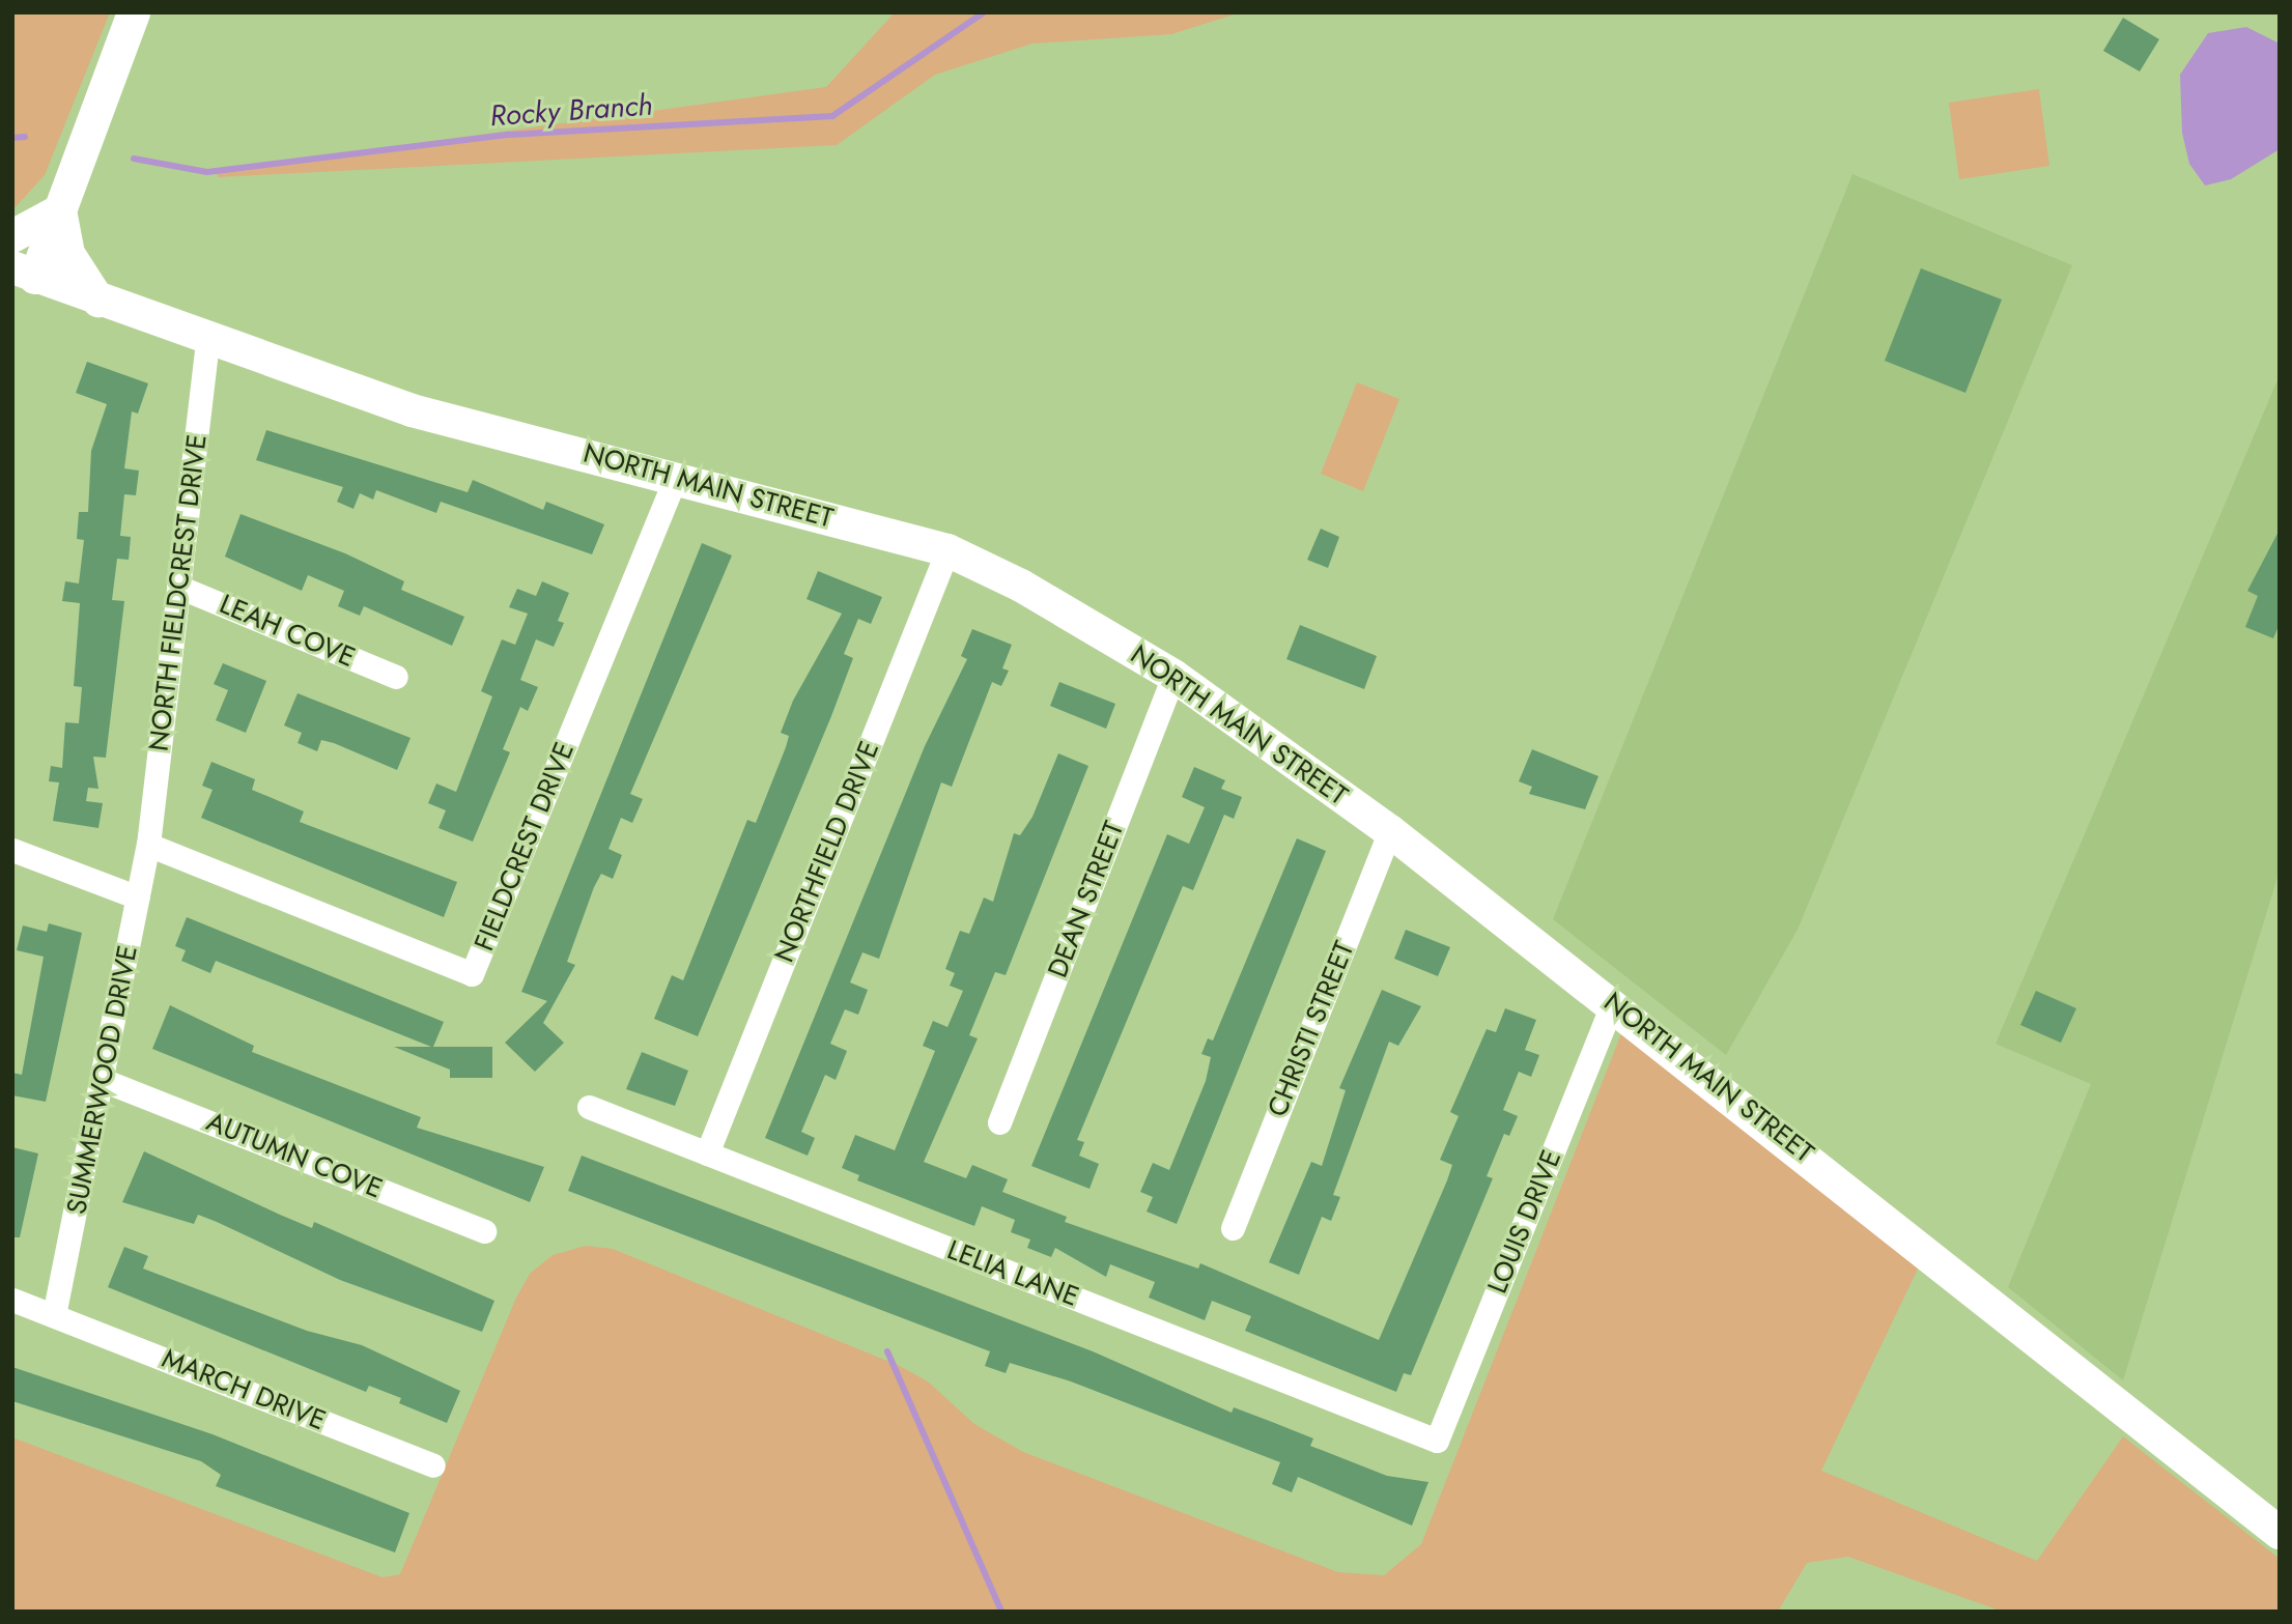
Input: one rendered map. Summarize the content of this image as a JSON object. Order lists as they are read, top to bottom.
{
  "streets": {
    "street": [
      "NORTH MAIN STREET",
      "NORTH FIELDCREST DRIVE",
      "LEAH COVE",
      "FIELDCREST DRIVE",
      "NORTHFIELD DRIVE",
      "DEAN STREET",
      "CHRISTI STREET",
      "SUMMERWOOD DRIVE",
      "AUTUMN COVE",
      "LOUIS DRIVE",
      "LELIA LANE",
      "MARCH DRIVE"
    ]
  },
  "crossings": [
    ["NORTH MAIN STREET", "NORTH FIELDCREST DRIVE"],
    ["NORTH MAIN STREET", "FIELDCREST DRIVE"],
    ["NORTH MAIN STREET", "NORTHFIELD DRIVE"],
    ["NORTH MAIN STREET", "DEAN STREET"],
    ["NORTH MAIN STREET", "CHRISTI STREET"],
    ["NORTH MAIN STREET", "LOUIS DRIVE"],
    ["NORTH FIELDCREST DRIVE", "LEAH COVE"],
    ["NORTH FIELDCREST DRIVE", "FIELDCREST DRIVE"],
    ["NORTH FIELDCREST DRIVE", "SUMMERWOOD DRIVE"],
    ["FIELDCREST DRIVE", "SUMMERWOOD DRIVE"],
    ["NORTHFIELD DRIVE", "LELIA LANE"],
    ["SUMMERWOOD DRIVE", "AUTUMN COVE"],
    ["SUMMERWOOD DRIVE", "MARCH DRIVE"],
    ["LOUIS DRIVE", "LELIA LANE"]
  ],
  "water": ["Rocky Branch"]
}
